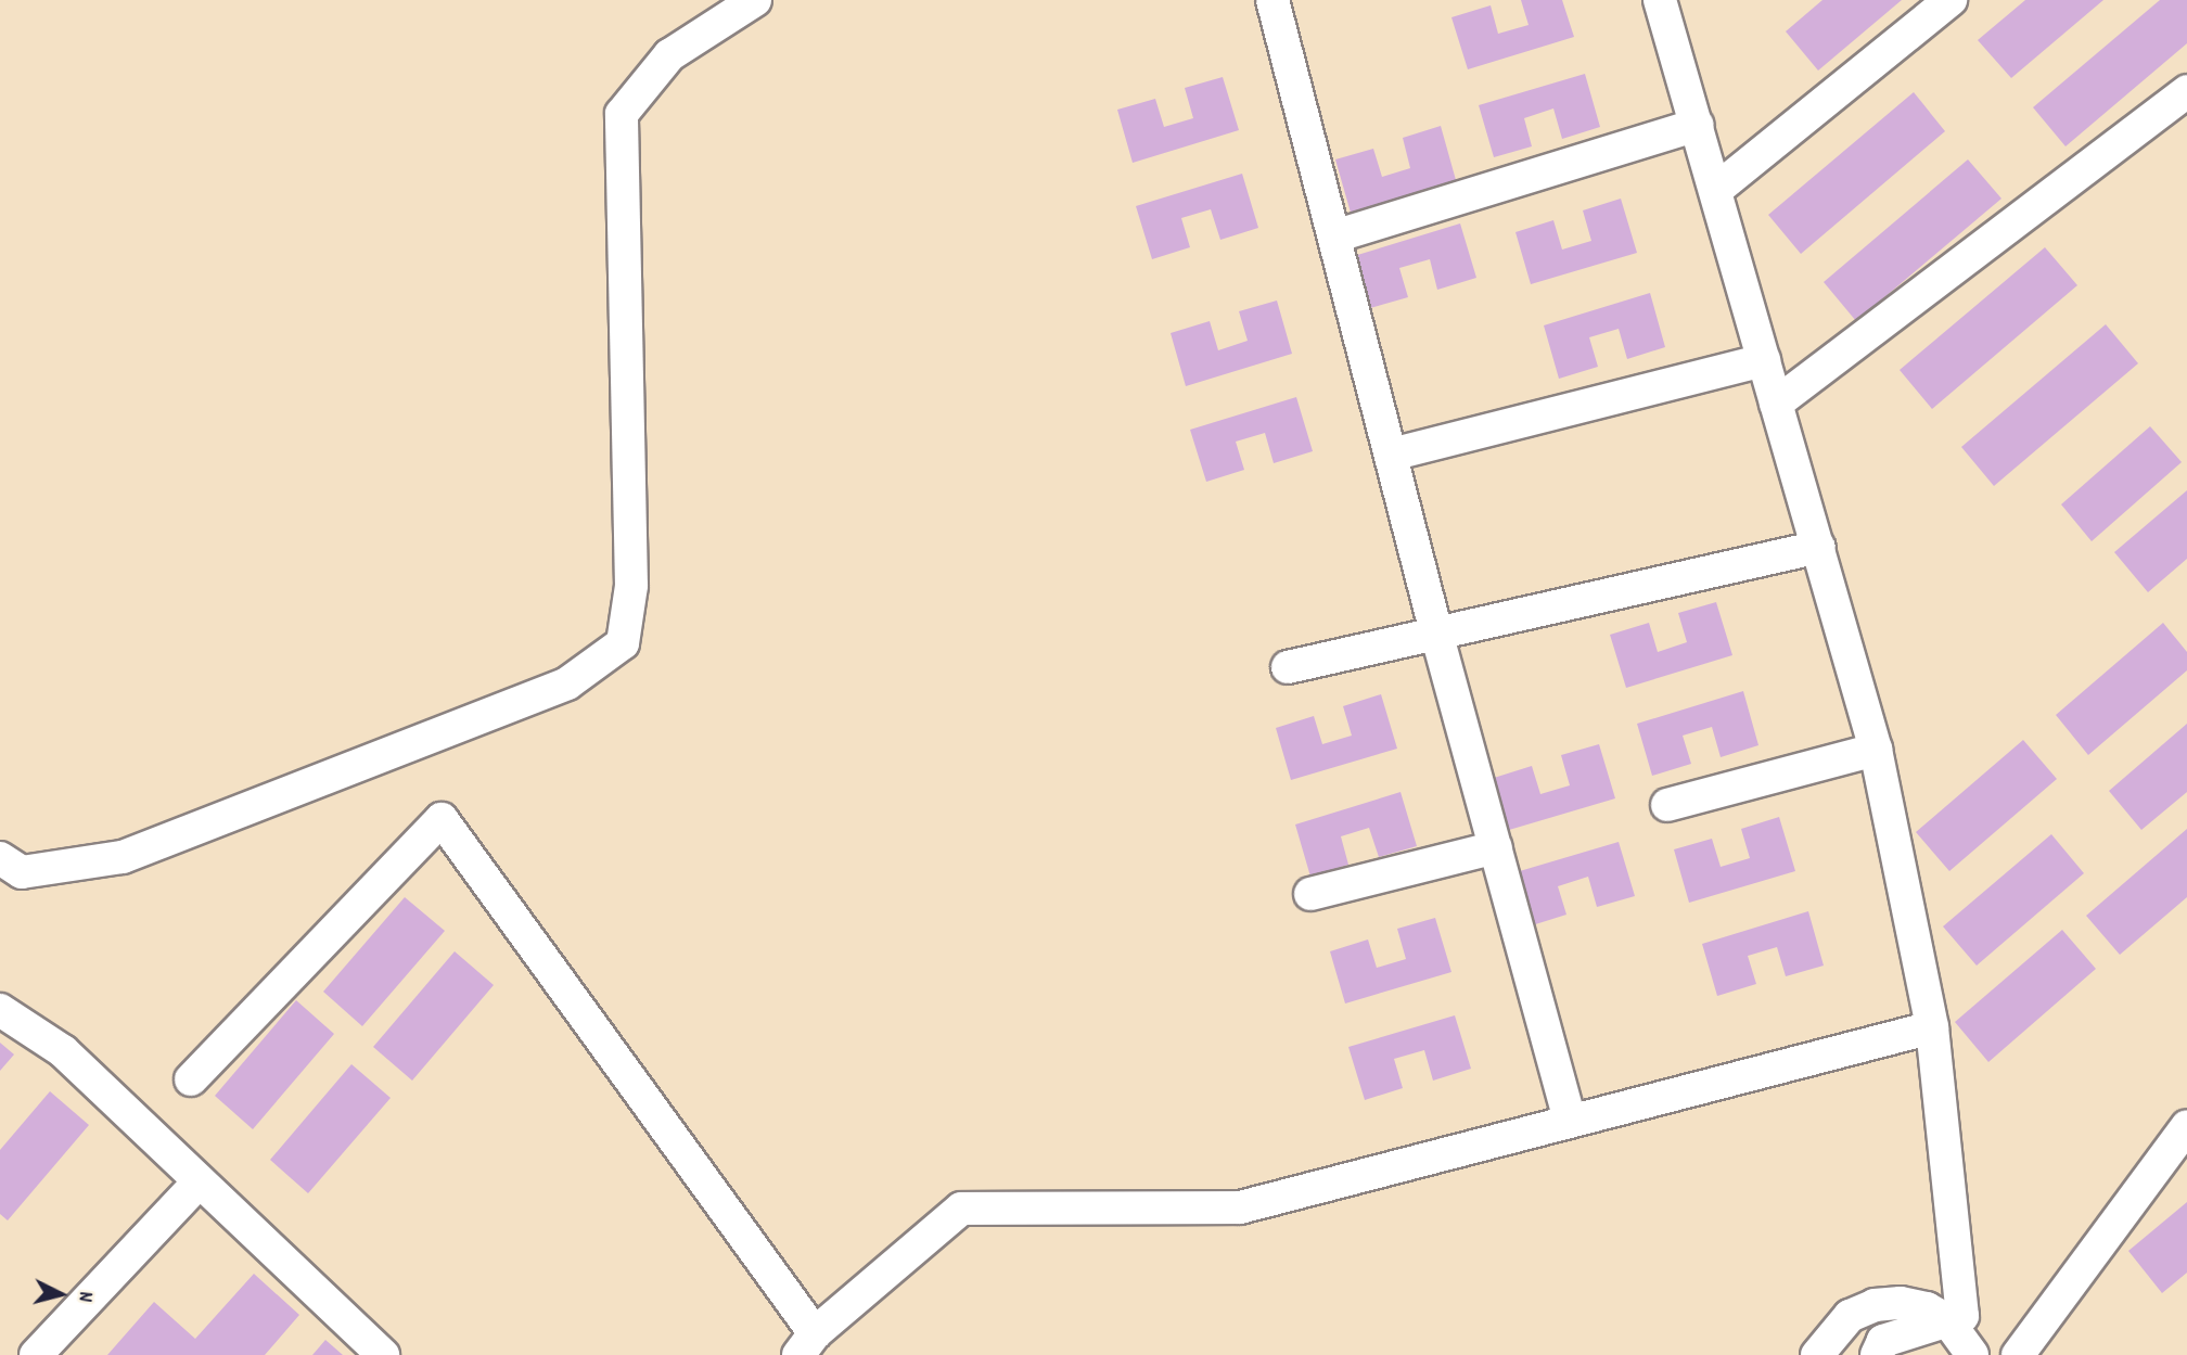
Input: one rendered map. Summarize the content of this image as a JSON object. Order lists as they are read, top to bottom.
{
  "north": "right"
}
